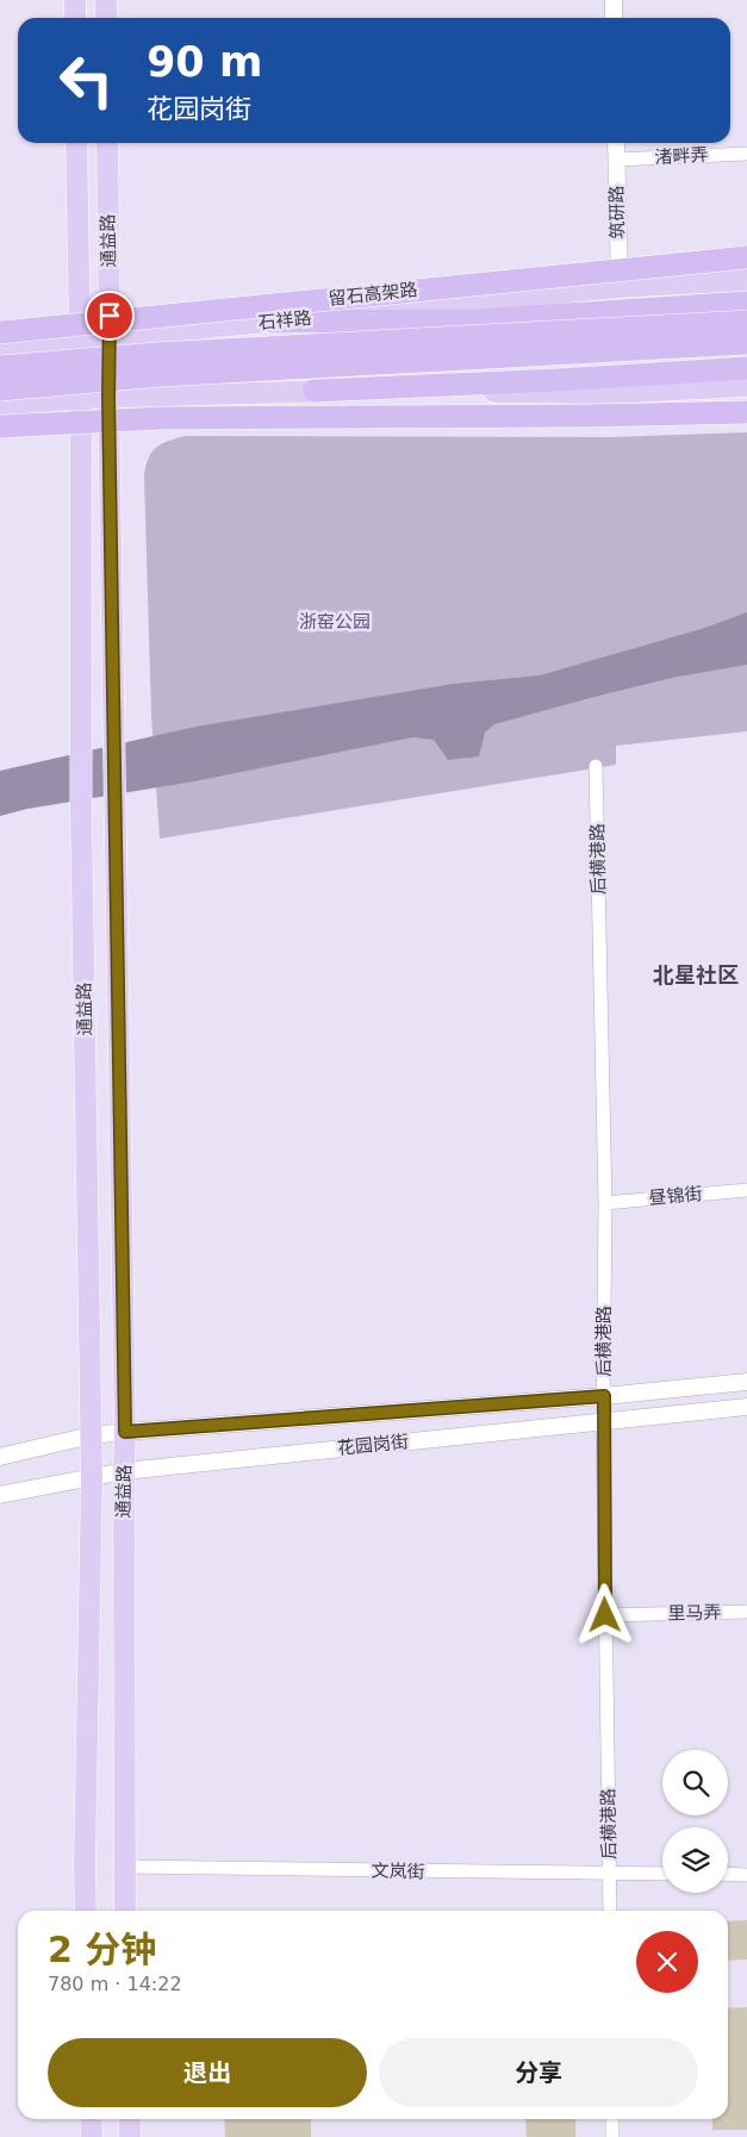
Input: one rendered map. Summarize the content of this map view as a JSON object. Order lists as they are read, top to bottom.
{
  "streets": {
    "highway": ["留石高架路"],
    "main road": ["通益路", "石祥路"],
    "street": [
      "渚畔弄",
      "筑研路",
      "后横港路",
      "昼锦街",
      "花园岗街",
      "里马弄",
      "文岚街"
    ]
  },
  "crossings": [
    ["渚畔弄", "筑研路"],
    ["筑研路", "石祥路"],
    ["通益路", "石祥路"],
    ["通益路", "花园岗街"],
    ["通益路", "文岚街"],
    ["后横港路", "昼锦街"],
    ["后横港路", "花园岗街"],
    ["后横港路", "里马弄"],
    ["后横港路", "文岚街"]
  ],
  "districts": ["北星社区"],
  "parks": ["浙窑公园"],
  "page": {
    "turn": ["90 m", "花园岗街"],
    "heading": ["2 分钟", "780 m · 14:22"],
    "buttons": ["退出", "分享"]
  }
}
